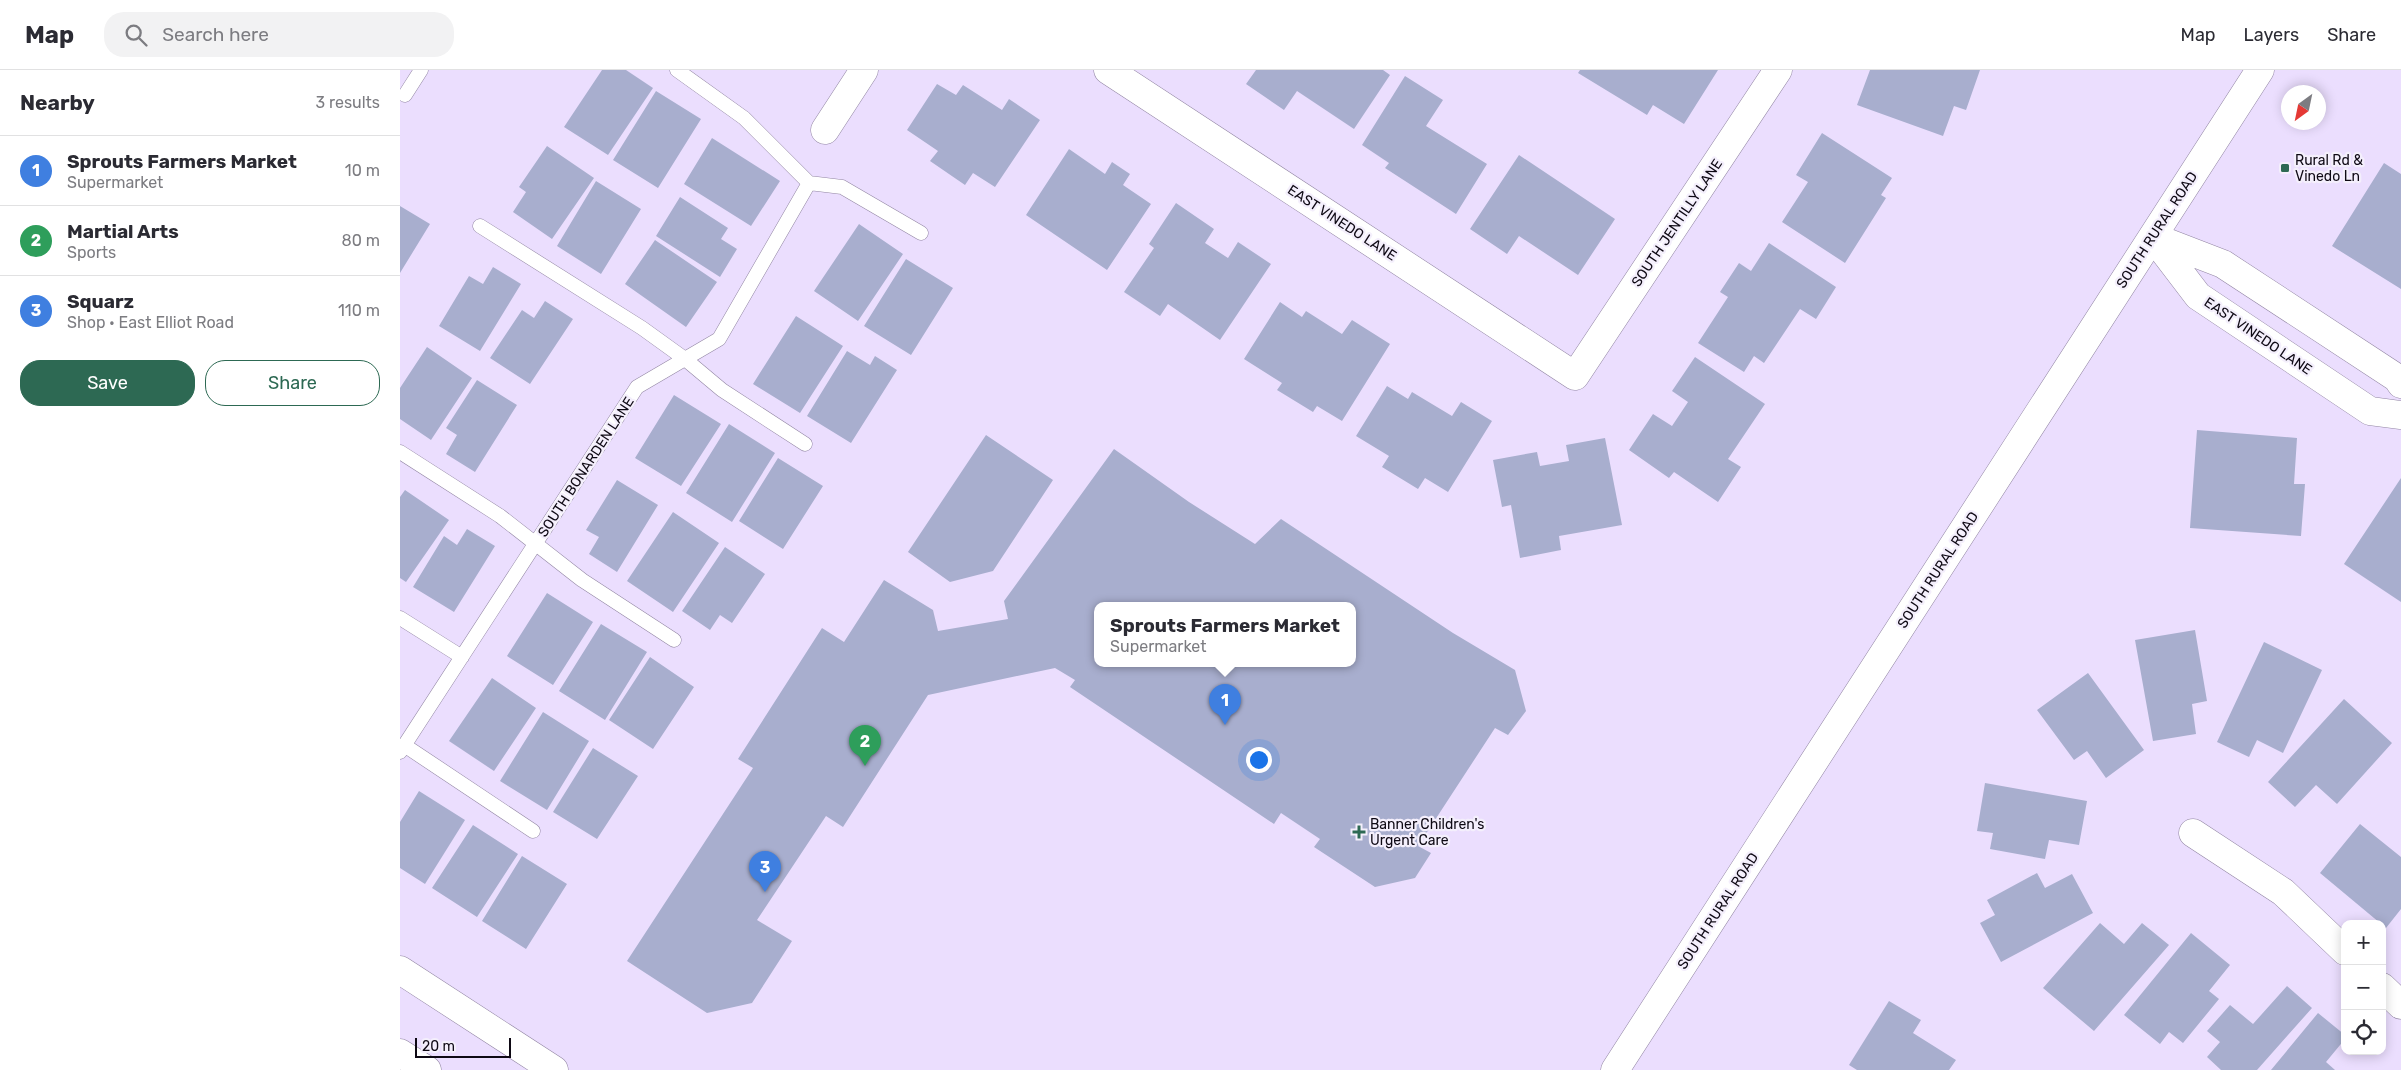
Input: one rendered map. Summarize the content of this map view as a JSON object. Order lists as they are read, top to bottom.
{
  "streets": {
    "street": ["EAST VINEDO LANE", "SOUTH JENTILLY LANE", "SOUTH RURAL ROAD"],
    "lane": ["SOUTH BONARDEN LANE"]
  },
  "crossings": [
    ["EAST VINEDO LANE", "SOUTH JENTILLY LANE"],
    ["EAST VINEDO LANE", "SOUTH RURAL ROAD"]
  ],
  "places": {
    "transit": ["Rural Rd & Vinedo Ln"],
    "health": ["Banner Children's Urgent Care"]
  },
  "scale_bar": "20 m",
  "north": "bottom left",
  "page": {
    "header": "Map",
    "search": "Search here",
    "nav": ["Map", "Layers", "Share"],
    "heading": ["Nearby", "3 results"],
    "list": [
      {
        "mark": "1",
        "name": "Sprouts Farmers Market",
        "note": "Supermarket",
        "value": "10 m"
      },
      {
        "mark": "2",
        "name": "Martial Arts",
        "note": "Sports",
        "value": "80 m"
      },
      {
        "mark": "3",
        "name": "Squarz",
        "note": "Shop · East Elliot Road",
        "value": "110 m"
      }
    ],
    "buttons": ["Save", "Share"],
    "popup": ["Sprouts Farmers Market", "Supermarket"],
    "pins": ["1", "2", "3"],
    "map_buttons": ["+", "−"],
    "scale": "20 m"
  }
}
